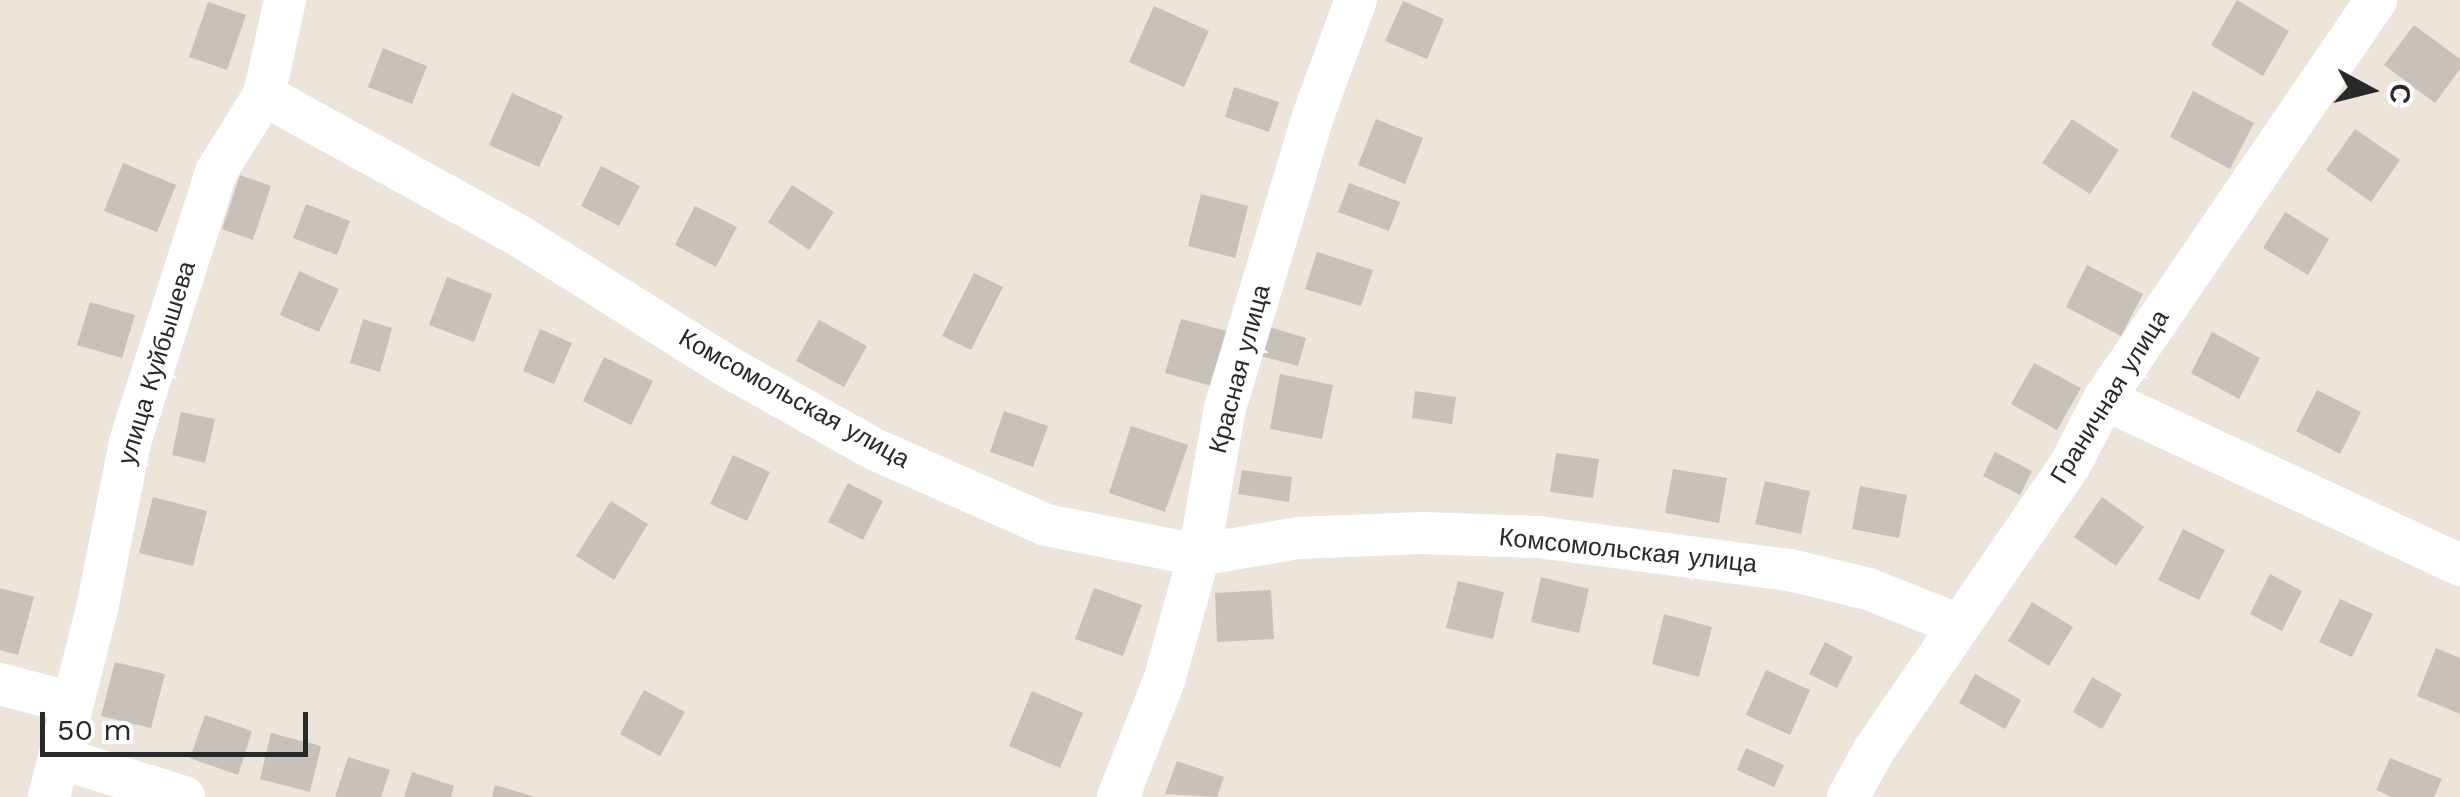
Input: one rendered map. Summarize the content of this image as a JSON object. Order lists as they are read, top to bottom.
{
  "streets": {
    "street": [
      "улица Куйбышева",
      "Красная улица",
      "Граничная улица",
      "Комсомольская улица"
    ]
  },
  "crossings": [
    ["улица Куйбышева", "Комсомольская улица"],
    ["Красная улица", "Комсомольская улица"],
    ["Граничная улица", "Комсомольская улица"]
  ],
  "scale_bar": "50 m",
  "north": "right"
}
